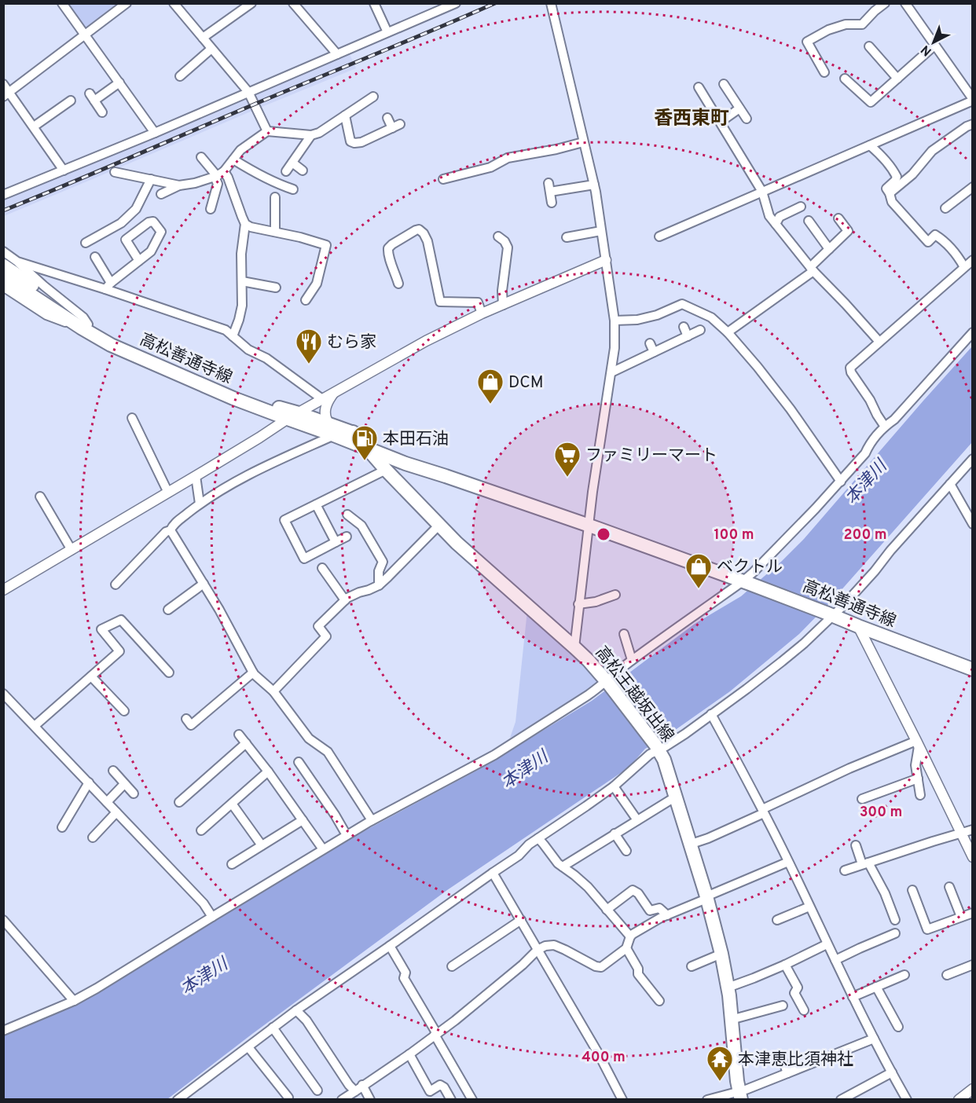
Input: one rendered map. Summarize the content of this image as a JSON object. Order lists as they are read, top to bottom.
{
  "streets": {
    "main road": ["高松善通寺線", "高松王越坂出線"]
  },
  "crossings": [
    ["高松善通寺線", "高松王越坂出線"]
  ],
  "districts": ["香西東町"],
  "water": ["本津川"],
  "places": {
    "restaurant": ["むら家"],
    "shop": ["DCM", "ベクトル"],
    "fuel station": ["本田石油"],
    "supermarket": ["ファミリーマート"],
    "temple": ["本津恵比須神社"]
  },
  "north": "bottom left",
  "rings": [
    "100 m",
    "200 m",
    "300 m",
    "400 m"
  ]
}
